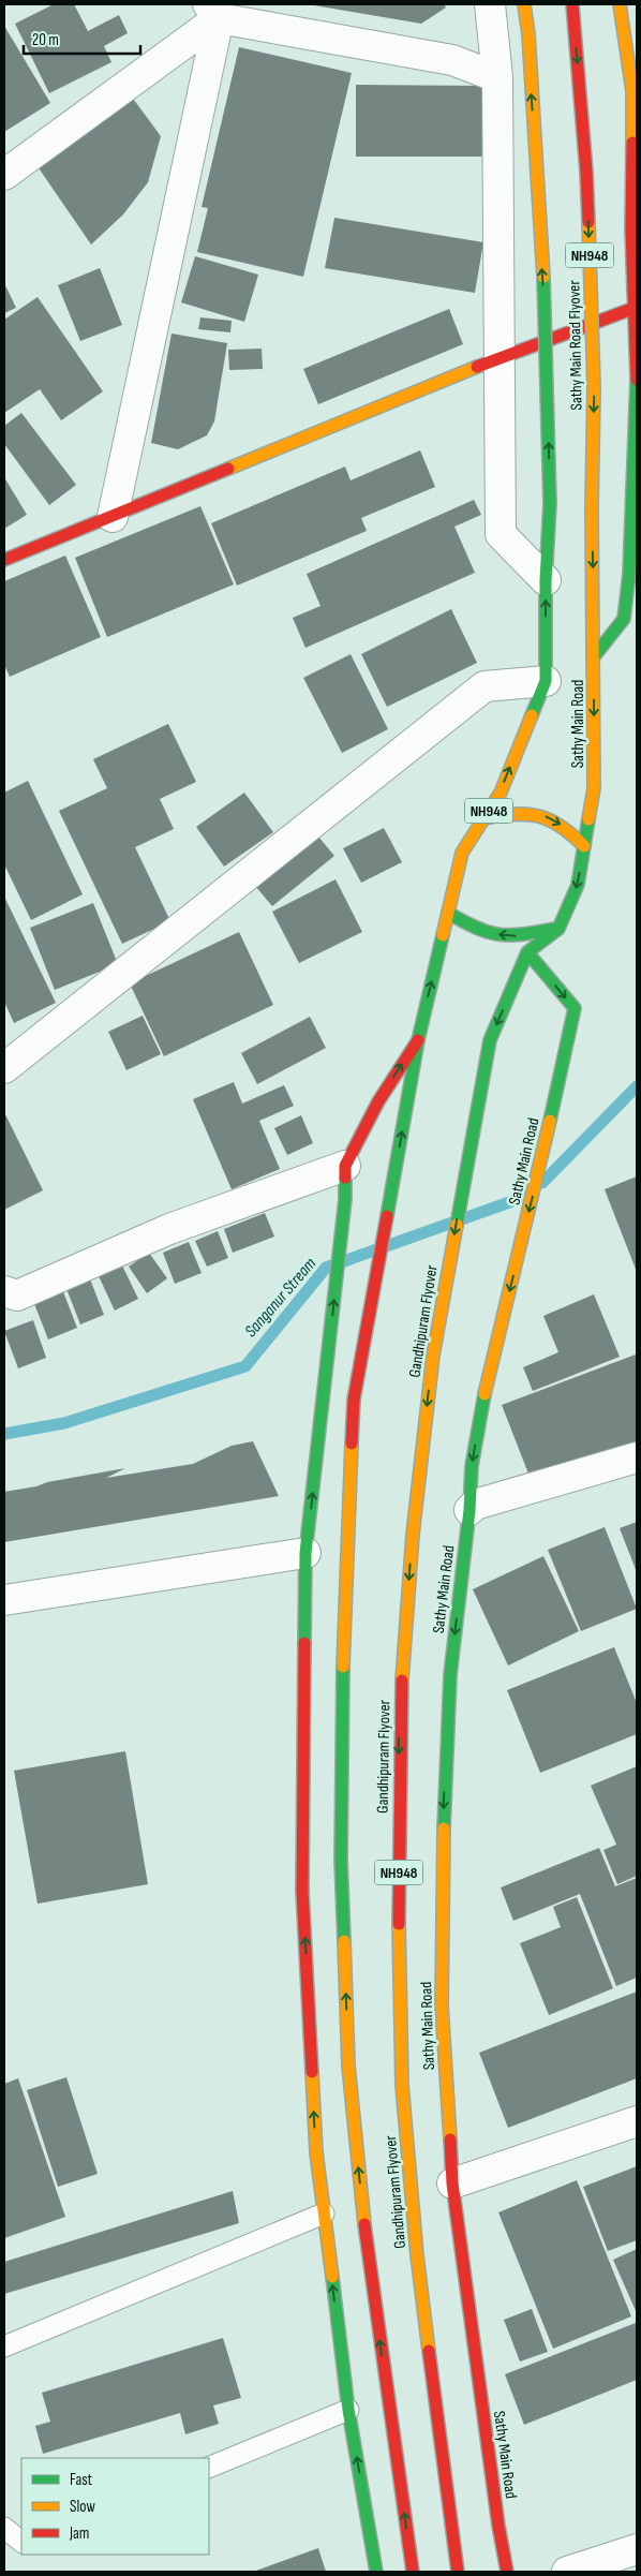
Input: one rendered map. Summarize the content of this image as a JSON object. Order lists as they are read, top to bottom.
{
  "streets": {
    "main road": [
      "NH948",
      "Sathy Main Road Flyover",
      "Sathy Main Road",
      "Gandhipuram Flyover"
    ]
  },
  "crossings": [
    ["Sathy Main Road Flyover", "Sathy Main Road"],
    ["Sathy Main Road", "Gandhipuram Flyover"]
  ],
  "water": ["Sanganur Stream"],
  "legend": ["Fast", "Slow", "Jam"],
  "scale_bar": "20 m"
}
